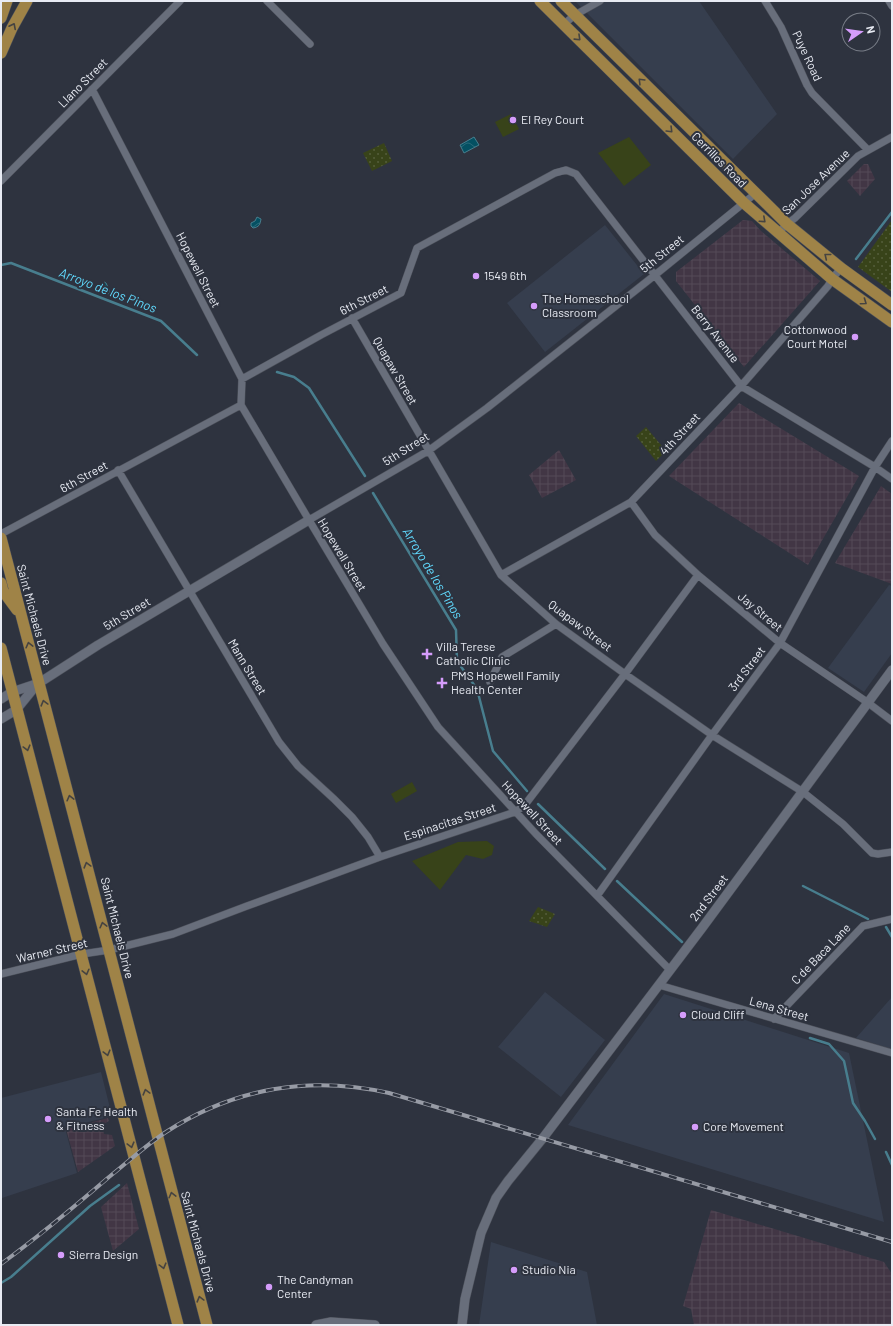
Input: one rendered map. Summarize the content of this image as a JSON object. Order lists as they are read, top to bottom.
{
  "streets": {
    "main road": ["Cerrillos Road", "Saint Michaels Drive"],
    "street": [
      "Puye Road",
      "Llano Street",
      "San Jose Avenue",
      "5th Street",
      "Hopewell Street",
      "6th Street",
      "Berry Avenue",
      "Quapaw Street",
      "4th Street",
      "Jay Street",
      "Mann Street",
      "3rd Street",
      "Espinacitas Street",
      "2nd Street",
      "Warner Street",
      "C de Baca Lane",
      "Lena Street"
    ]
  },
  "crossings": [
    ["Puye Road", "San Jose Avenue"],
    ["Llano Street", "Hopewell Street"],
    ["Cerrillos Road", "San Jose Avenue"],
    ["Cerrillos Road", "5th Street"],
    ["Cerrillos Road", "4th Street"],
    ["5th Street", "Hopewell Street"],
    ["5th Street", "Berry Avenue"],
    ["5th Street", "Quapaw Street"],
    ["5th Street", "Saint Michaels Drive"],
    ["5th Street", "Mann Street"],
    ["Hopewell Street", "6th Street"],
    ["Hopewell Street", "3rd Street"],
    ["Hopewell Street", "Espinacitas Street"],
    ["Hopewell Street", "2nd Street"],
    ["6th Street", "Berry Avenue"],
    ["6th Street", "Quapaw Street"],
    ["6th Street", "Mann Street"],
    ["Berry Avenue", "4th Street"],
    ["Berry Avenue", "3rd Street"],
    ["Quapaw Street", "4th Street"],
    ["Quapaw Street", "3rd Street"],
    ["Quapaw Street", "Espinacitas Street"],
    ["Quapaw Street", "2nd Street"],
    ["4th Street", "Jay Street"],
    ["Jay Street", "3rd Street"],
    ["Jay Street", "Espinacitas Street"],
    ["Jay Street", "2nd Street"],
    ["Saint Michaels Drive", "Espinacitas Street"],
    ["Saint Michaels Drive", "Warner Street"],
    ["Mann Street", "Espinacitas Street"],
    ["Espinacitas Street", "Warner Street"],
    ["2nd Street", "Lena Street"],
    ["C de Baca Lane", "Lena Street"]
  ],
  "water": ["Arroyo de los Pinos"],
  "places": {
    "other": [
      "El Rey Court",
      "1549 6th",
      "The Homeschool Classroom",
      "Cottonwood Court Motel",
      "Cloud Cliff",
      "Santa Fe Health & Fitness",
      "Core Movement",
      "Sierra Design",
      "Studio Nia",
      "The Candyman Center"
    ],
    "health": ["Villa Terese Catholic Clinic", "PMS Hopewell Family Health Center"]
  },
  "north": "right"
}
